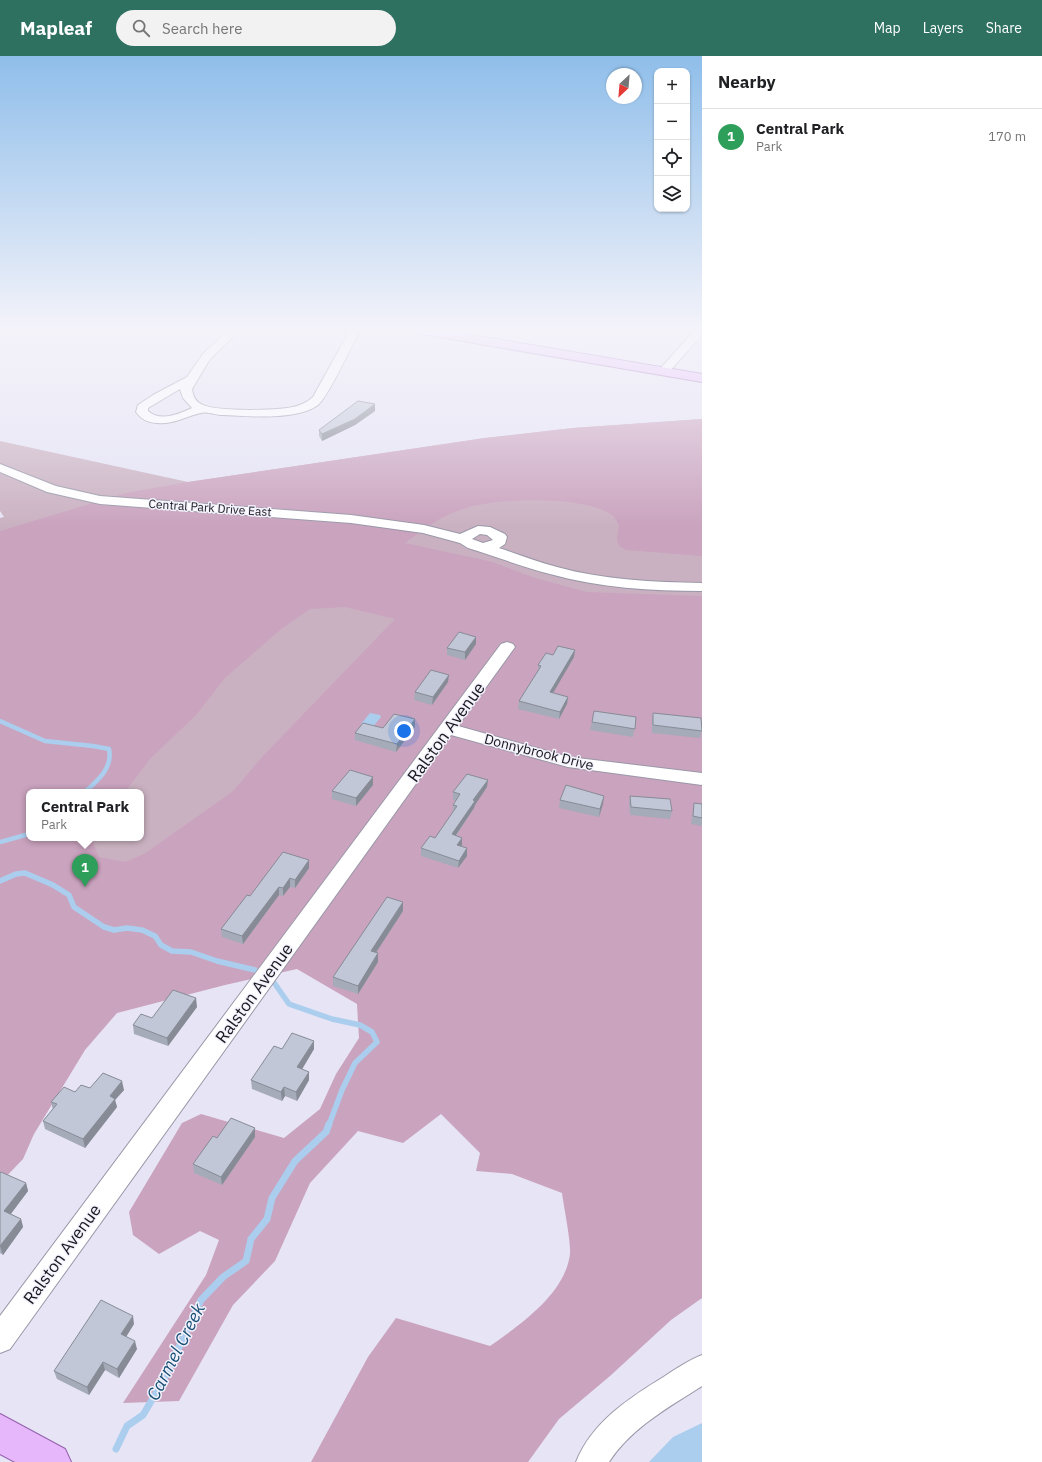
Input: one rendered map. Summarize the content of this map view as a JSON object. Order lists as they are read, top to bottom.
{
  "streets": {
    "street": ["Central Park Drive East", "Ralston Avenue", "Donnybrook Drive"]
  },
  "crossings": [
    ["Ralston Avenue", "Donnybrook Drive"]
  ],
  "water": ["Carmel Creek"],
  "north": "bottom left",
  "page": {
    "header": "Mapleaf",
    "search": "Search here",
    "nav": ["Map", "Layers", "Share"],
    "heading": "Nearby",
    "map_buttons": ["+", "−"],
    "list": [
      {
        "mark": "1",
        "name": "Central Park",
        "note": "Park",
        "value": "170 m"
      }
    ],
    "popup": ["Central Park", "Park"],
    "pins": "1"
  }
}
